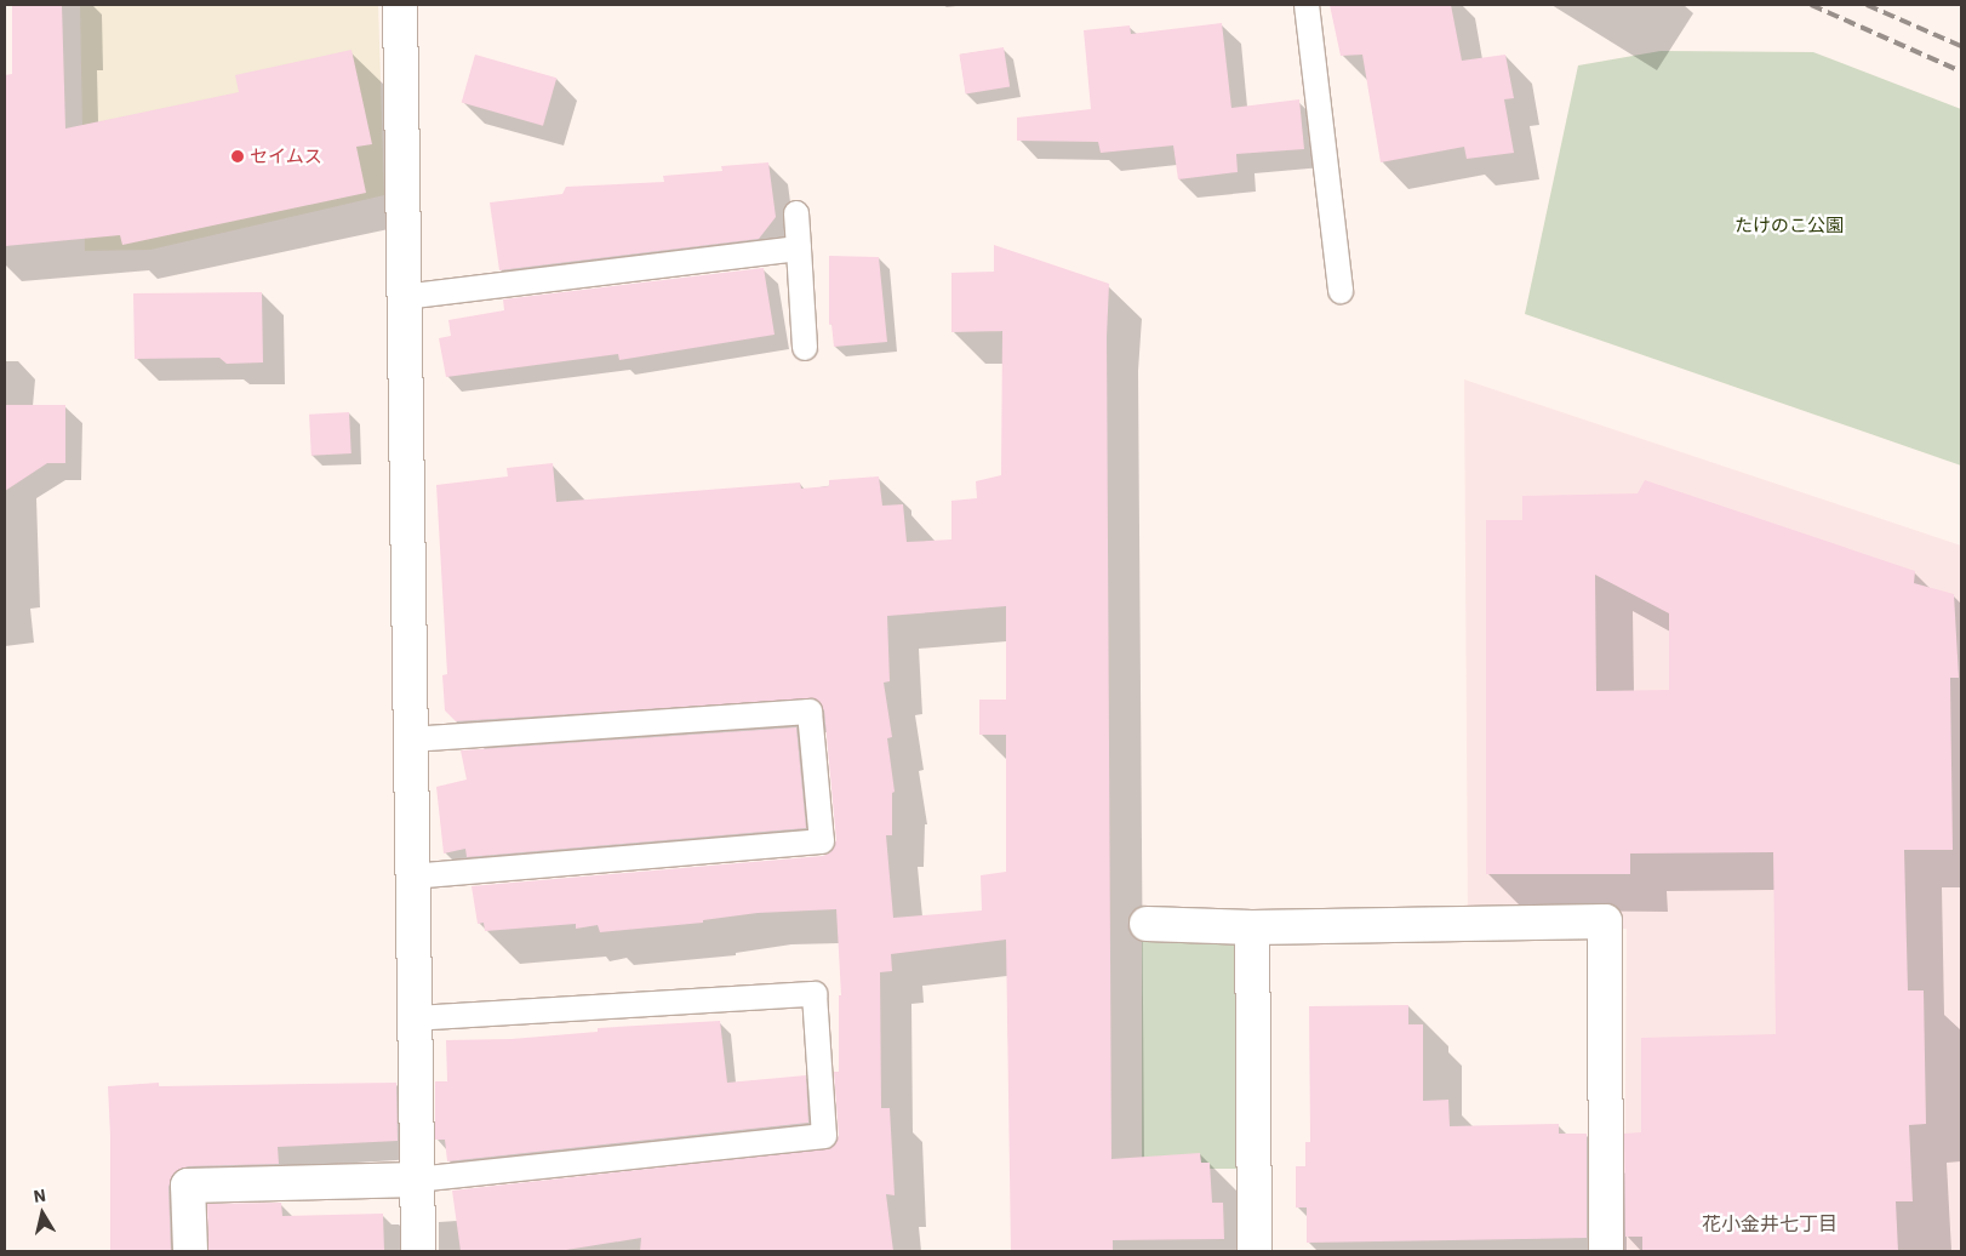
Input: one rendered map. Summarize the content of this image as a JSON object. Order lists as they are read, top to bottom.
{
  "districts": ["花小金井七丁目"],
  "parks": ["たけのこ公園"],
  "places": ["セイムス"],
  "north": "top"
}
